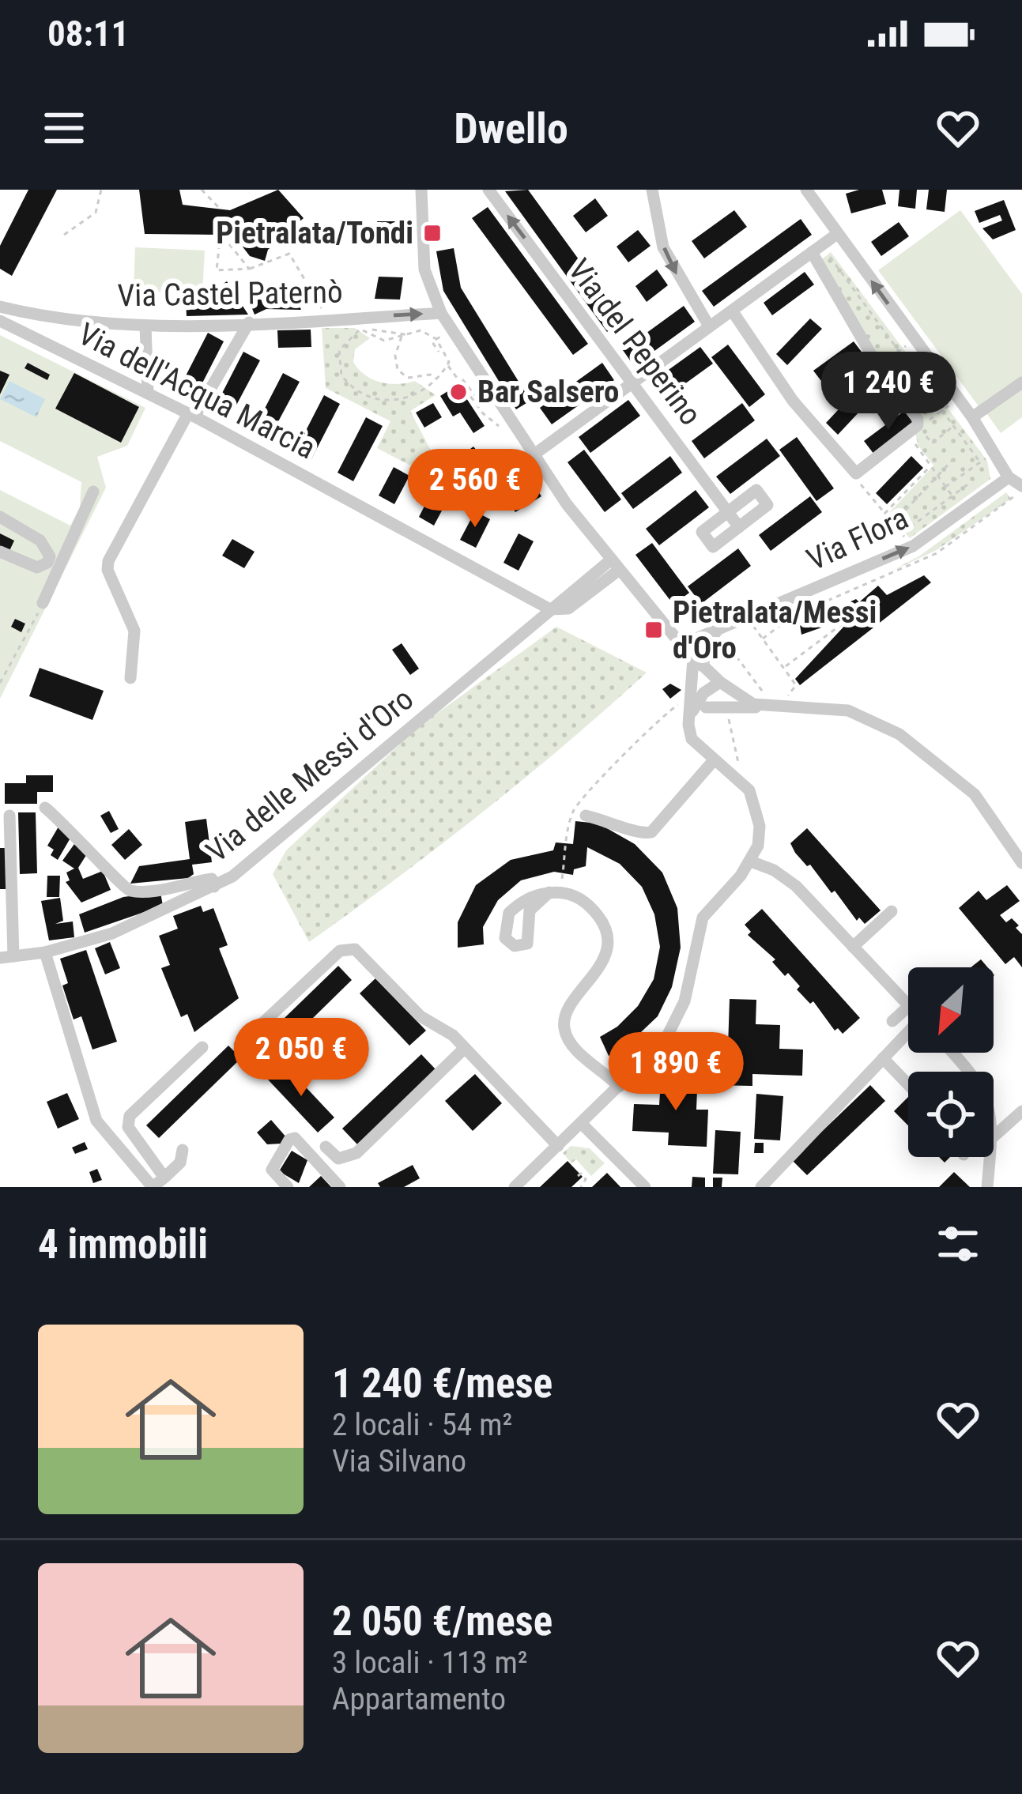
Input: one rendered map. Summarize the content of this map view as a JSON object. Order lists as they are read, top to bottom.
{
  "streets": {
    "street": [
      "Via Castel Paternò",
      "Via del Peperino",
      "Via dell'Acqua Marcia",
      "Via Flora",
      "Via delle Messi d'Oro"
    ]
  },
  "crossings": [
    ["Via dell'Acqua Marcia", "Via delle Messi d'Oro"]
  ],
  "one_way": ["Via Flora"],
  "places": {
    "transit": ["Pietralata/Tondi", "Pietralata/Messi d'Oro"],
    "other": ["Bar Salsero"]
  },
  "north": "bottom left",
  "page": {
    "status": "08:11",
    "header": "Dwello",
    "price": [
      "1 240 €",
      "2 560 €",
      "2 050 €",
      "1 890 €"
    ],
    "heading": "4 immobili",
    "list": [
      {
        "name": "1 240 €/mese",
        "note": "2 locali · 54 m² · Via Silvano"
      },
      {
        "name": "2 050 €/mese",
        "note": "3 locali · 113 m² · Appartamento"
      }
    ]
  }
}
